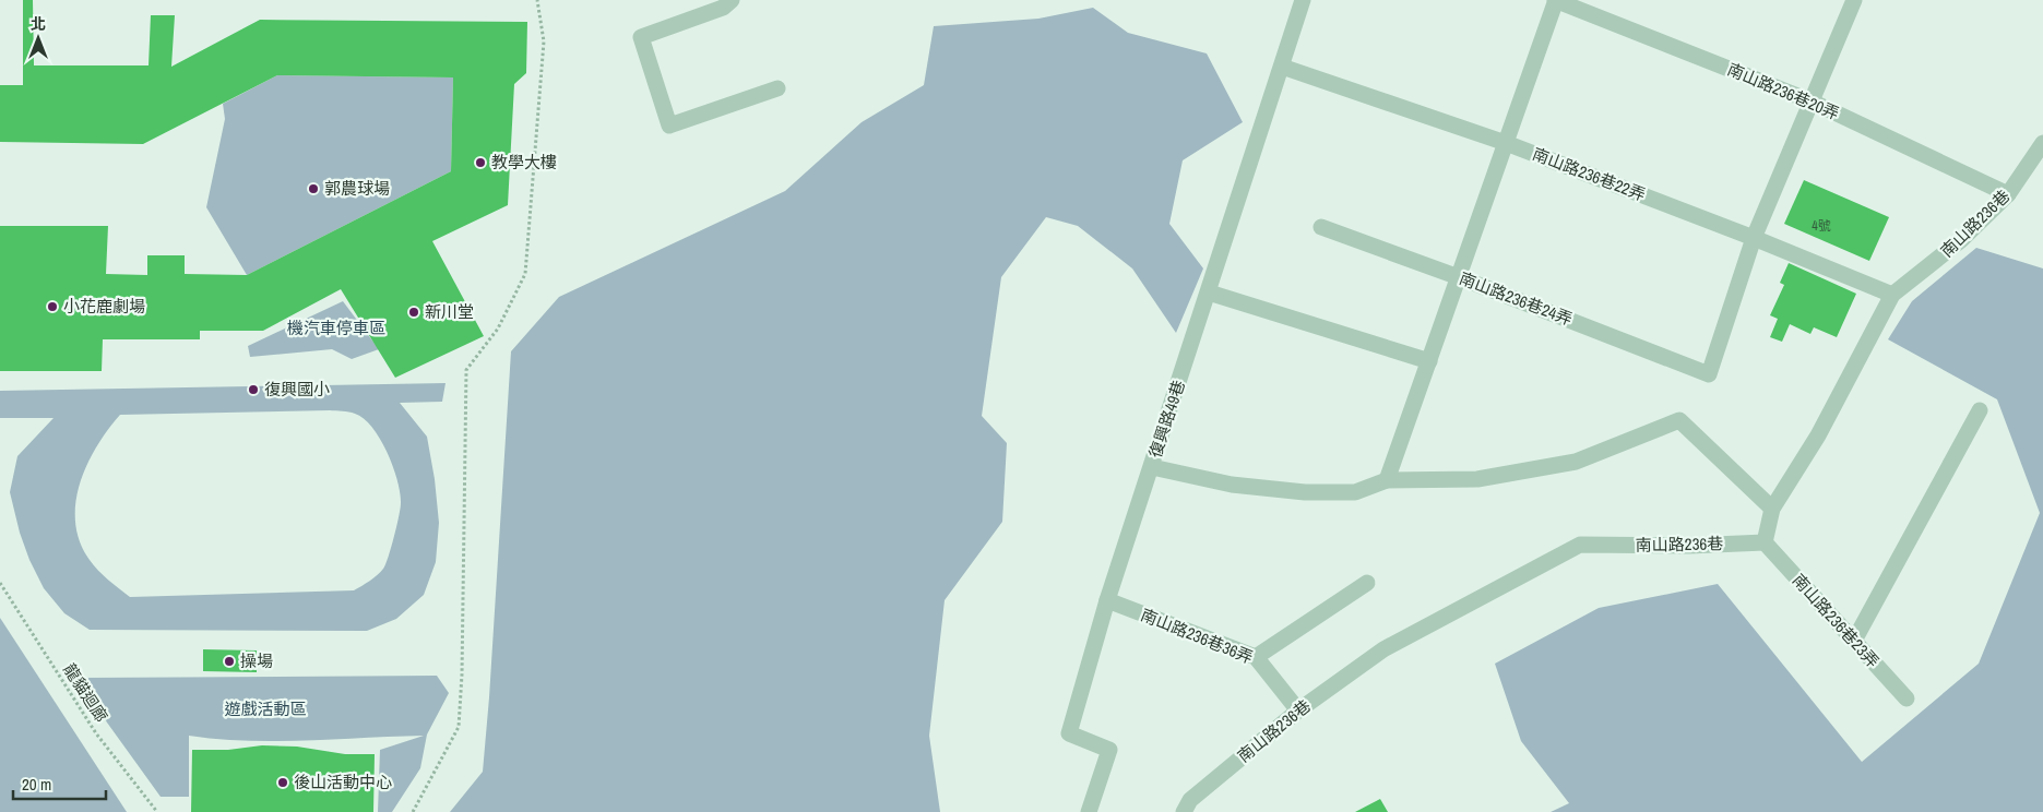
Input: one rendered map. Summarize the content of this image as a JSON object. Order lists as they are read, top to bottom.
{
  "streets": {
    "lane": [
      "南山路236巷20弄",
      "南山路236巷22弄",
      "南山路236巷",
      "南山路236巷24弄",
      "復興路49巷",
      "南山路236巷23弄",
      "南山路236巷36弄"
    ],
    "path": ["龍貓迴廊"]
  },
  "crossings": [
    ["南山路236巷20弄", "南山路236巷"],
    ["南山路236巷22弄", "南山路236巷"],
    ["南山路236巷22弄", "南山路236巷24弄"],
    ["南山路236巷22弄", "復興路49巷"],
    ["南山路236巷", "南山路236巷23弄"],
    ["南山路236巷", "南山路236巷36弄"],
    ["復興路49巷", "南山路236巷36弄"]
  ],
  "parks": ["機汽車停車區", "遊戲活動區"],
  "places": [
    "教學大樓",
    "郭農球場",
    "小花鹿劇場",
    "新川堂",
    "復興國小",
    "操場",
    "後山活動中心"
  ],
  "house_numbers": ["4號"],
  "scale_bar": "20 m",
  "north": "top"
}
